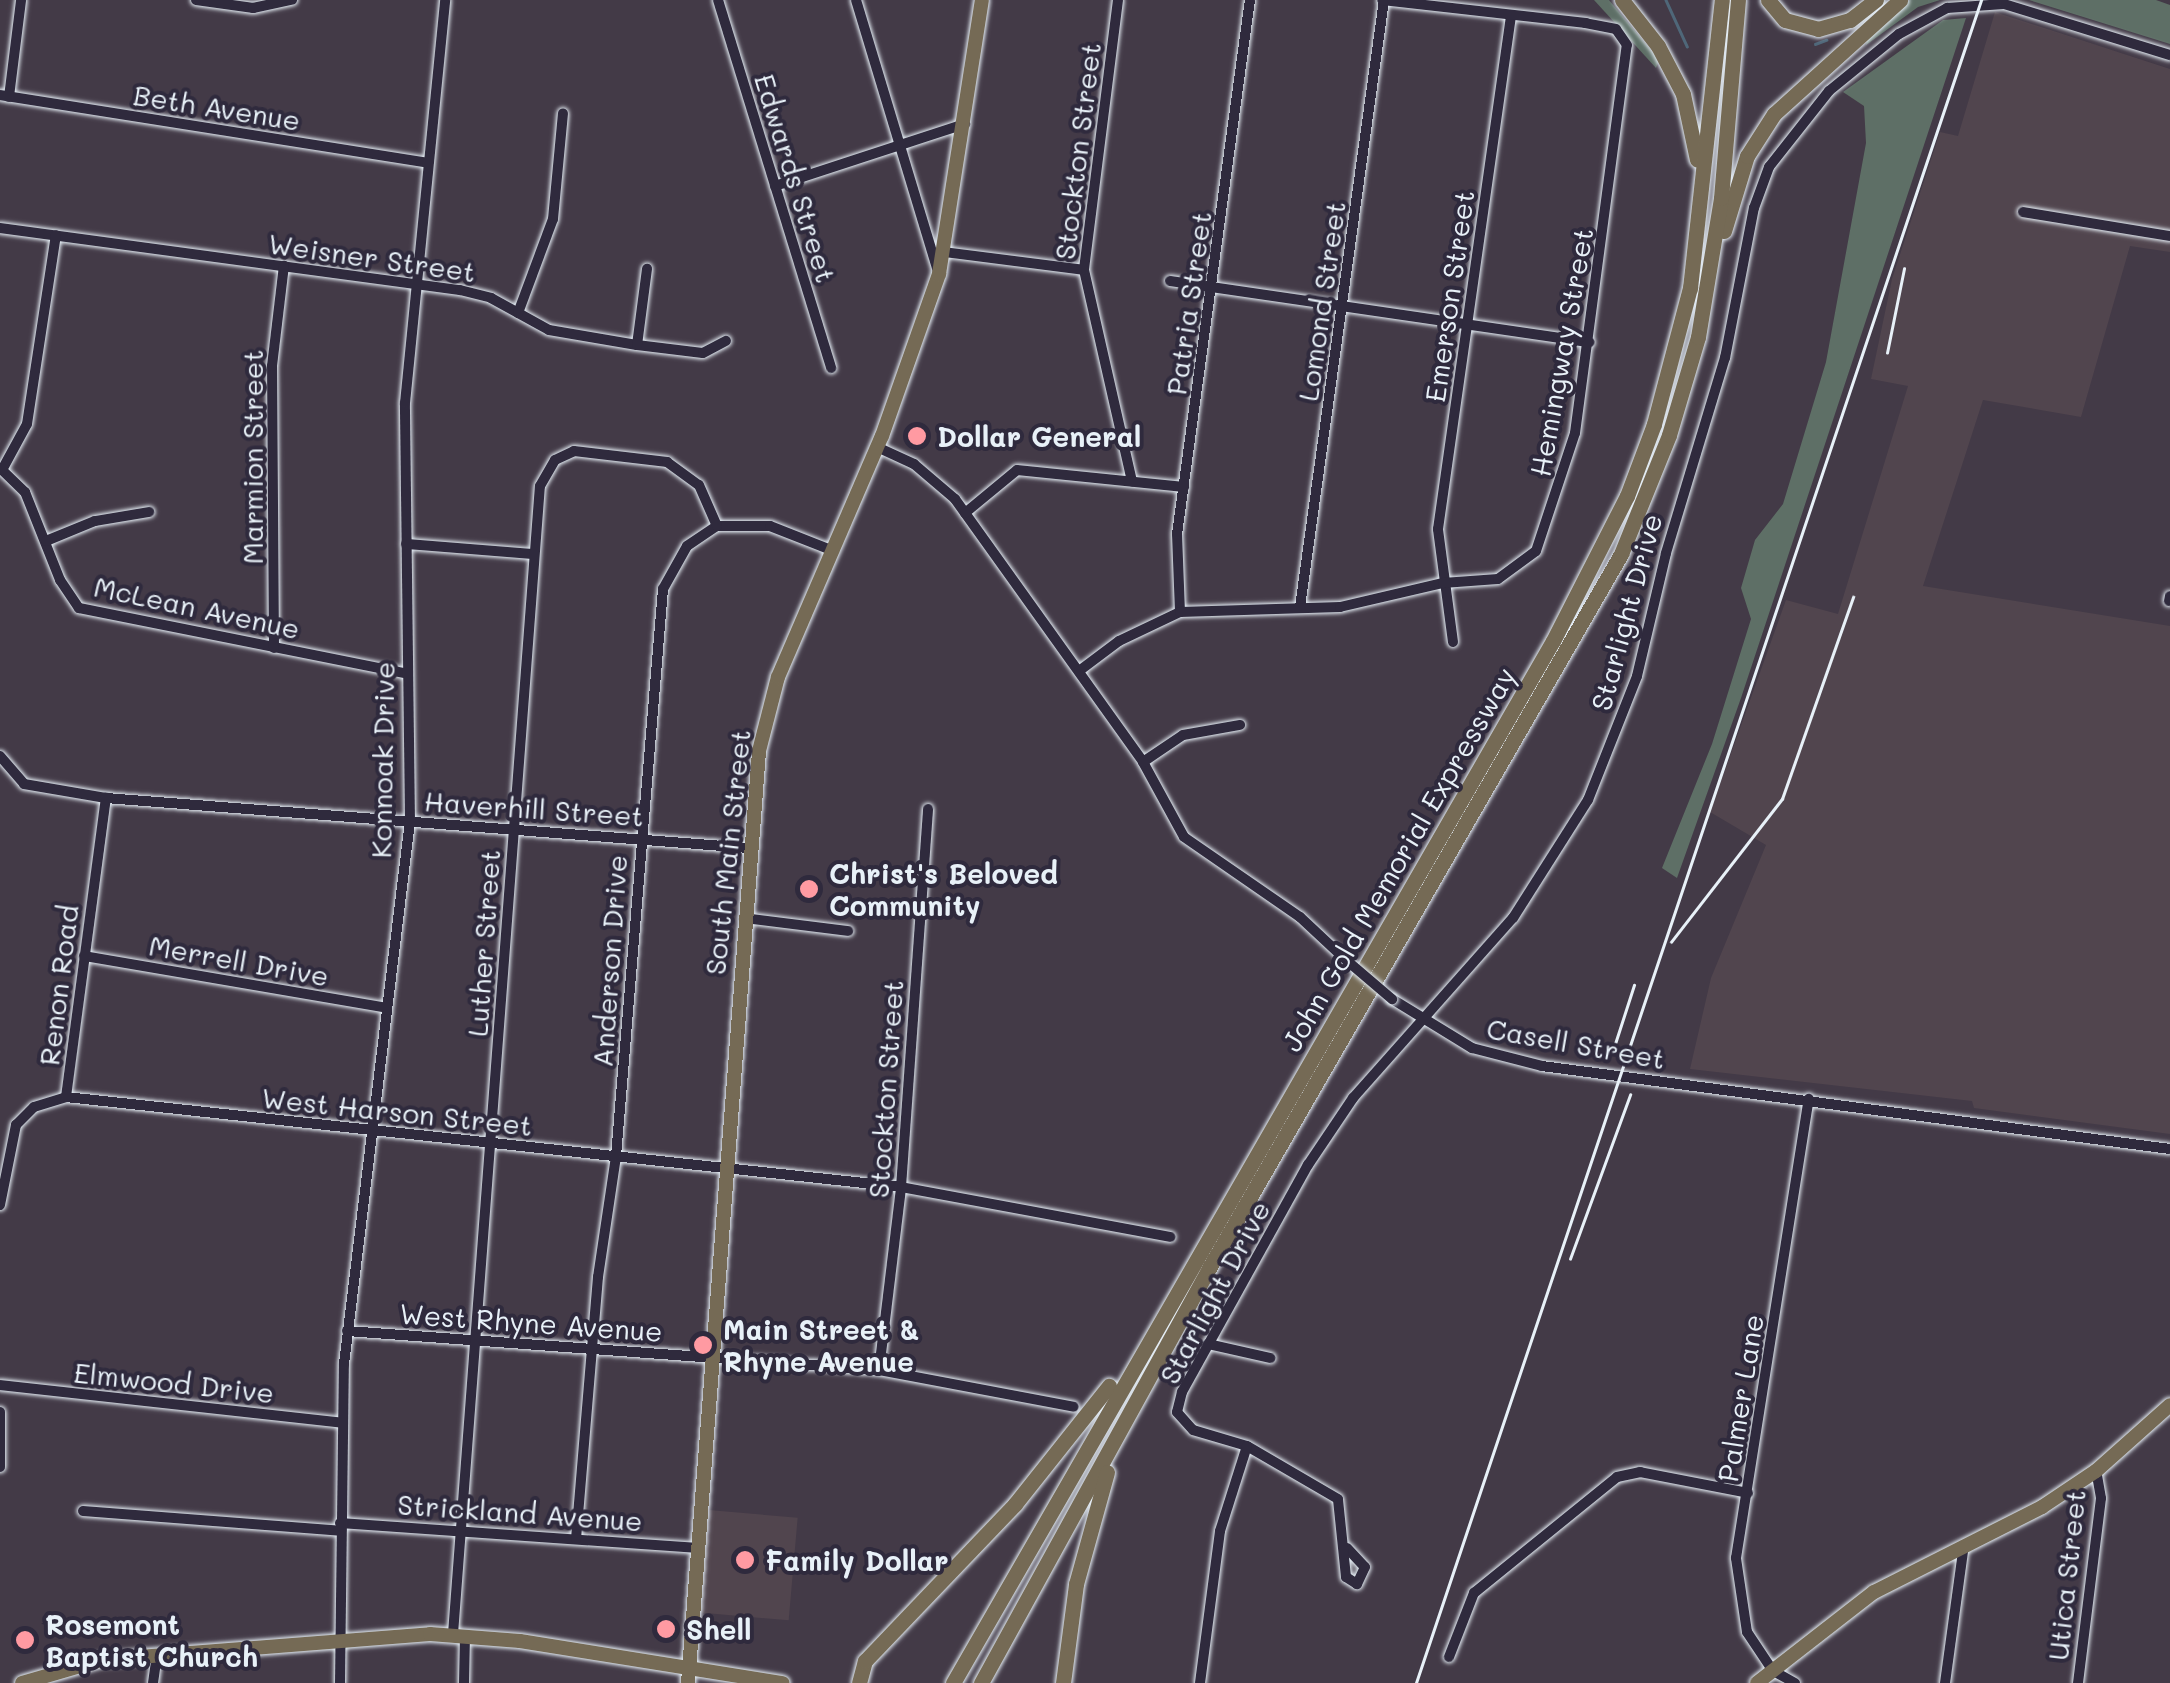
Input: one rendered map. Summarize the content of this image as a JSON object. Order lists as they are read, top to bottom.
{
  "streets": {
    "highway": ["John Gold Memorial Expressway"],
    "main road": ["South Main Street"],
    "street": [
      "Beth Avenue",
      "Stockton Street",
      "Edwards Street",
      "Weisner Street",
      "Emerson Street",
      "Lomond Street",
      "Patria Street",
      "Hemingway Street",
      "Marmion Street",
      "McLean Avenue",
      "Starlight Drive",
      "Konnoak Drive",
      "Haverhill Street",
      "Luther Street",
      "Merrell Drive",
      "Anderson Drive",
      "Renon Road",
      "Casell Street",
      "West Harson Street",
      "West Rhyne Avenue",
      "Elmwood Drive",
      "Palmer Lane",
      "Strickland Avenue",
      "Utica Street"
    ]
  },
  "crossings": [
    ["Beth Avenue", "Konnoak Drive"],
    ["Stockton Street", "West Harson Street"],
    ["Stockton Street", "West Rhyne Avenue"],
    ["Weisner Street", "Marmion Street"],
    ["Weisner Street", "Konnoak Drive"],
    ["Emerson Street", "Hemingway Street"],
    ["Lomond Street", "Hemingway Street"],
    ["Patria Street", "Hemingway Street"],
    ["Hemingway Street", "Casell Street"],
    ["Marmion Street", "McLean Avenue"],
    ["McLean Avenue", "Konnoak Drive"],
    ["Starlight Drive", "Casell Street"],
    ["Konnoak Drive", "Haverhill Street"],
    ["Konnoak Drive", "Merrell Drive"],
    ["Konnoak Drive", "West Harson Street"],
    ["Konnoak Drive", "West Rhyne Avenue"],
    ["Konnoak Drive", "Elmwood Drive"],
    ["Konnoak Drive", "Strickland Avenue"],
    ["Haverhill Street", "South Main Street"],
    ["Haverhill Street", "Luther Street"],
    ["Haverhill Street", "Anderson Drive"],
    ["Haverhill Street", "Renon Road"],
    ["South Main Street", "Casell Street"],
    ["South Main Street", "West Harson Street"],
    ["South Main Street", "West Rhyne Avenue"],
    ["South Main Street", "Strickland Avenue"],
    ["Luther Street", "Anderson Drive"],
    ["Luther Street", "West Harson Street"],
    ["Luther Street", "West Rhyne Avenue"],
    ["Luther Street", "Strickland Avenue"],
    ["Merrell Drive", "Renon Road"],
    ["Anderson Drive", "West Harson Street"],
    ["Anderson Drive", "West Rhyne Avenue"],
    ["Anderson Drive", "Strickland Avenue"],
    ["Renon Road", "West Harson Street"],
    ["Casell Street", "Palmer Lane"]
  ],
  "places": [
    "Dollar General",
    "Christ's Beloved Community",
    "Main Street & Rhyne Avenue",
    "Family Dollar",
    "Shell",
    "Rosemont Baptist Church"
  ]
}
